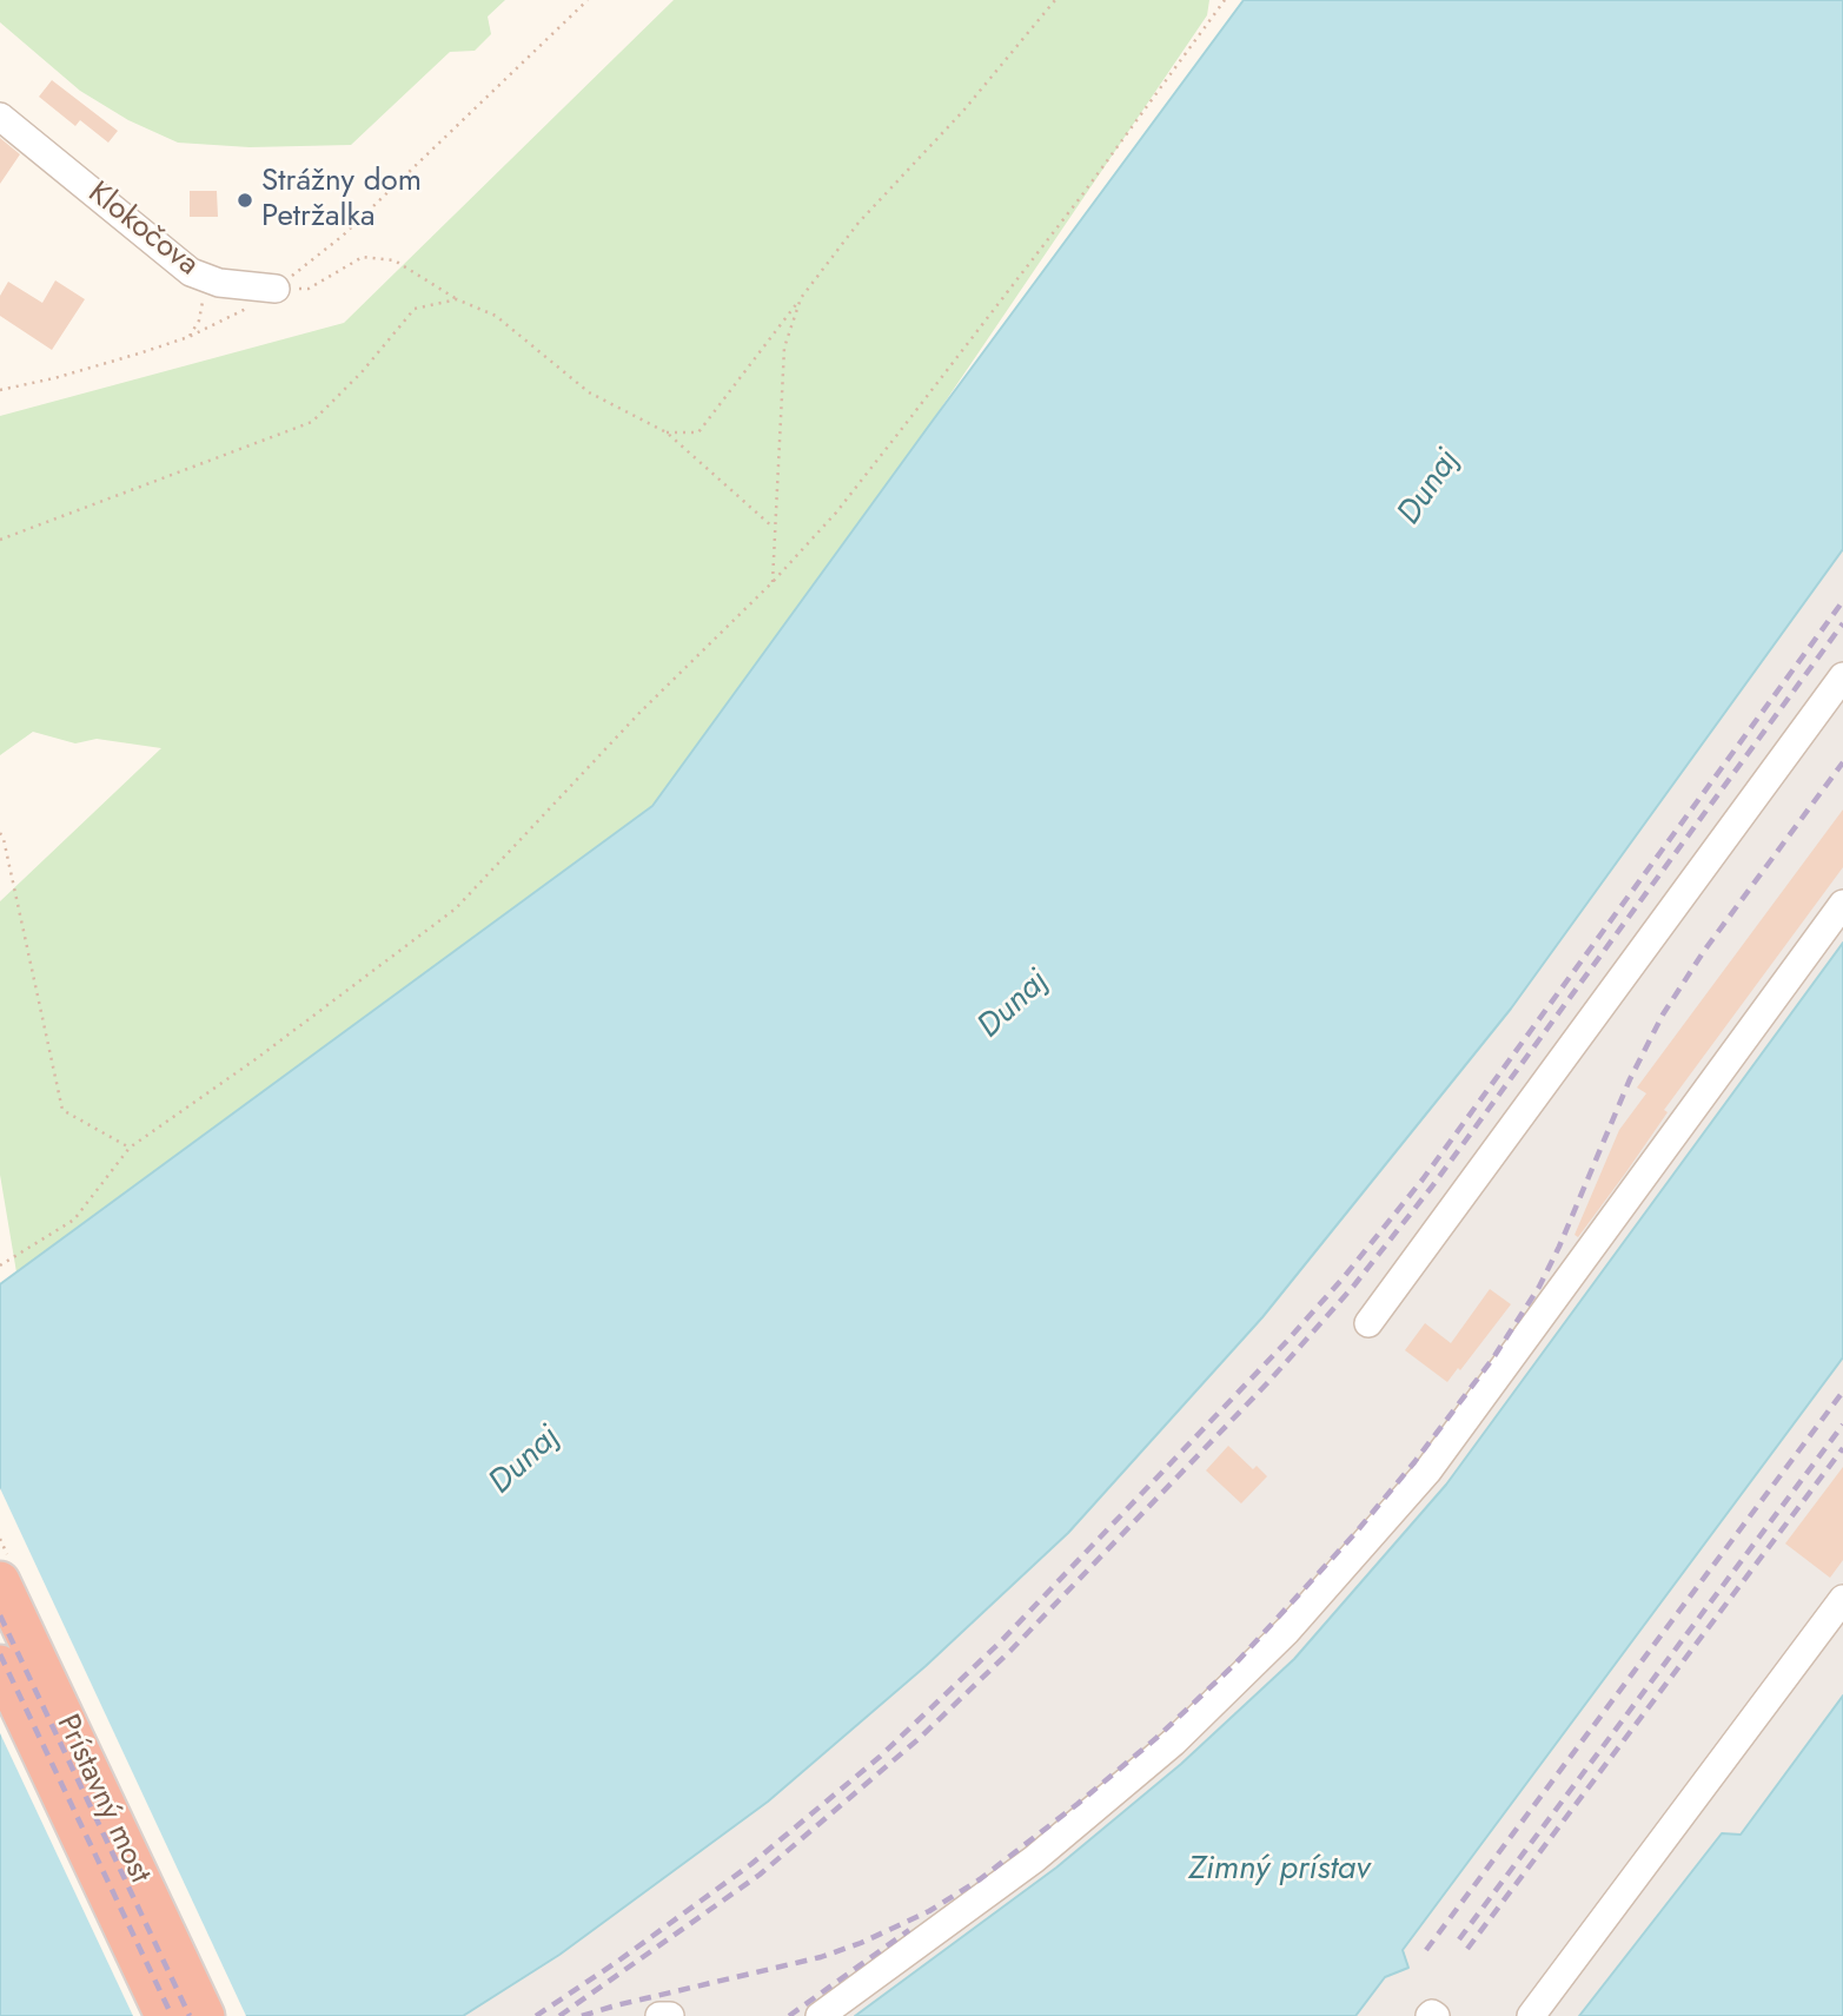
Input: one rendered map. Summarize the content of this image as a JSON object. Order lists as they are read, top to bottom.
{
  "streets": {
    "highway": ["Prístavný most"],
    "street": ["Klokočova"]
  },
  "water": ["Dunaj", "Zimný prístav"],
  "places": ["Strážny dom Petržalka"]
}
